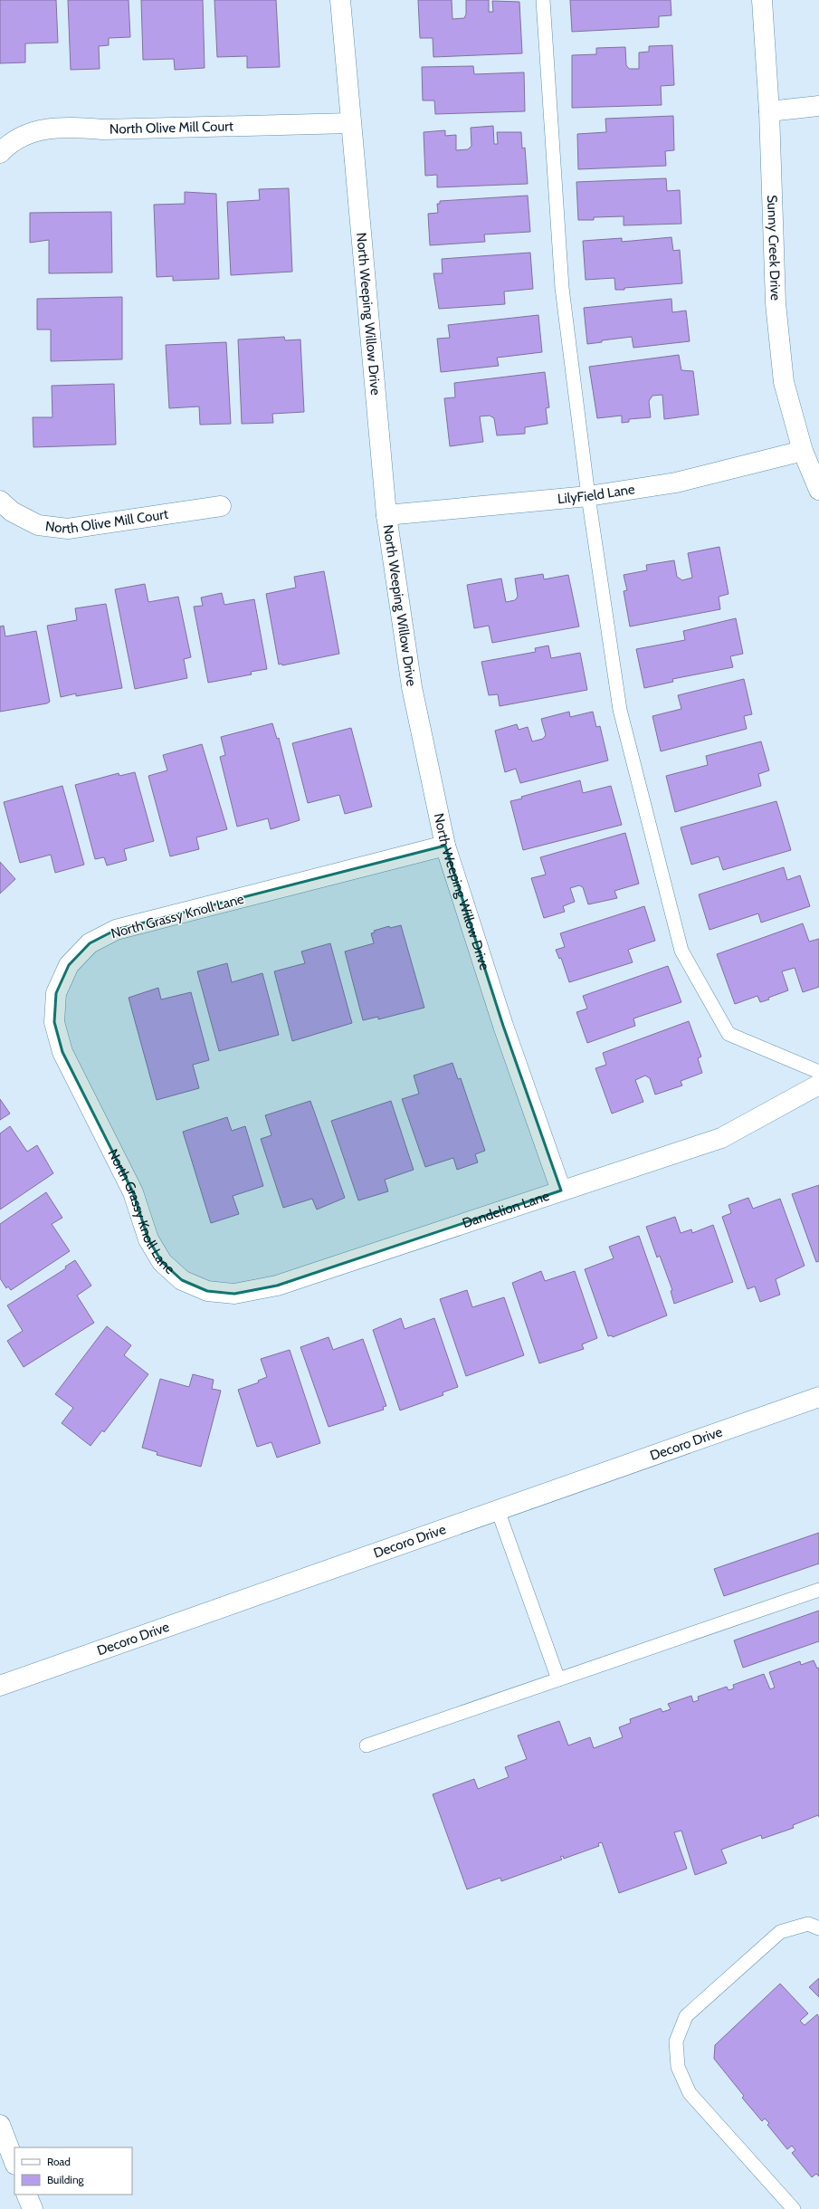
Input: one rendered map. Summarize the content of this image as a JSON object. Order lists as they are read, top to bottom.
{
  "streets": {
    "street": [
      "North Olive Mill Court",
      "Sunny Creek Drive",
      "North Weeping Willow Drive",
      "LilyField Lane",
      "North Grassy Knoll Lane",
      "Dandelion Lane",
      "Decoro Drive"
    ]
  },
  "crossings": [
    ["North Olive Mill Court", "North Weeping Willow Drive"],
    ["Sunny Creek Drive", "LilyField Lane"],
    ["North Weeping Willow Drive", "LilyField Lane"],
    ["North Weeping Willow Drive", "North Grassy Knoll Lane"],
    ["North Weeping Willow Drive", "Dandelion Lane"],
    ["North Grassy Knoll Lane", "Dandelion Lane"]
  ],
  "legend": ["Road", "Building"]
}
